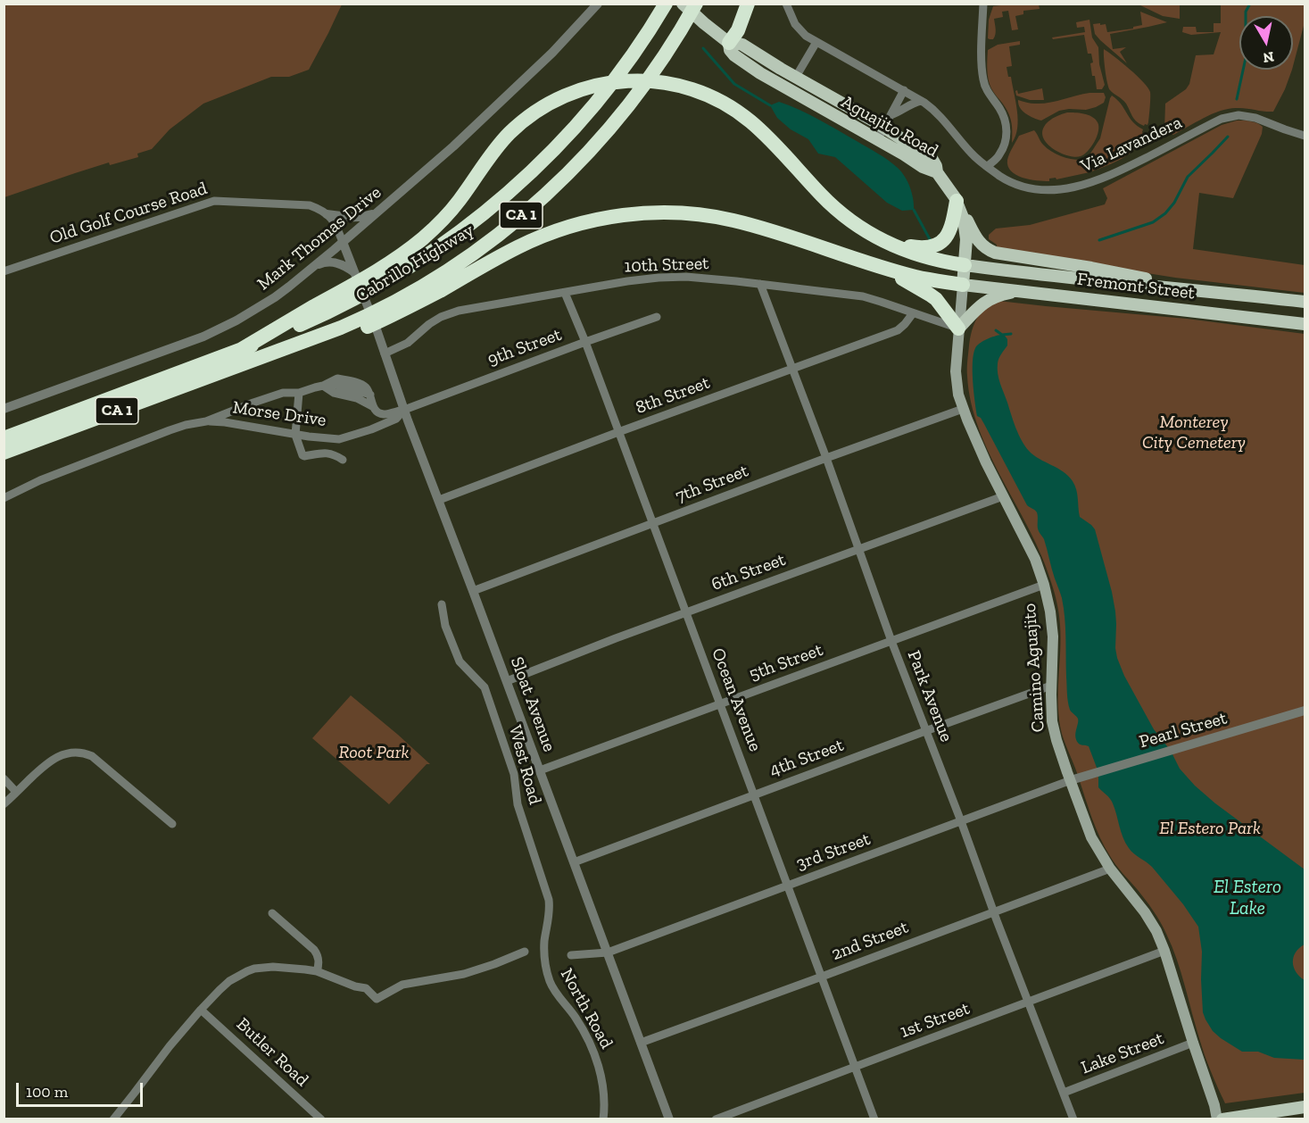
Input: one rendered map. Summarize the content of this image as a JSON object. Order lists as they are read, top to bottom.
{
  "streets": {
    "highway": ["CA 1", "Cabrillo Highway"],
    "main road": ["Aguajito Road", "Fremont Street", "Camino Aguajito"],
    "street": [
      "Via Lavandera",
      "Old Golf Course Road",
      "Mark Thomas Drive",
      "10th Street",
      "9th Street",
      "8th Street",
      "Morse Drive",
      "7th Street",
      "6th Street",
      "5th Street",
      "Park Avenue",
      "Ocean Avenue",
      "Sloat Avenue",
      "Pearl Street",
      "4th Street",
      "West Road",
      "3rd Street",
      "2nd Street",
      "North Road",
      "1st Street",
      "Butler Road",
      "Lake Street"
    ]
  },
  "crossings": [
    ["Aguajito Road", "Camino Aguajito"],
    ["10th Street", "8th Street"],
    ["10th Street", "Camino Aguajito"],
    ["10th Street", "Park Avenue"],
    ["10th Street", "Ocean Avenue"],
    ["10th Street", "Sloat Avenue"],
    ["Fremont Street", "Camino Aguajito"],
    ["9th Street", "Morse Drive"],
    ["9th Street", "Ocean Avenue"],
    ["9th Street", "Sloat Avenue"],
    ["8th Street", "Park Avenue"],
    ["8th Street", "Ocean Avenue"],
    ["8th Street", "Sloat Avenue"],
    ["Morse Drive", "Sloat Avenue"],
    ["7th Street", "Camino Aguajito"],
    ["7th Street", "Park Avenue"],
    ["7th Street", "Ocean Avenue"],
    ["7th Street", "Sloat Avenue"],
    ["6th Street", "Camino Aguajito"],
    ["6th Street", "Park Avenue"],
    ["6th Street", "Ocean Avenue"],
    ["6th Street", "Sloat Avenue"],
    ["5th Street", "Camino Aguajito"],
    ["5th Street", "Park Avenue"],
    ["5th Street", "Ocean Avenue"],
    ["5th Street", "Sloat Avenue"],
    ["Camino Aguajito", "Pearl Street"],
    ["Camino Aguajito", "4th Street"],
    ["Camino Aguajito", "3rd Street"],
    ["Camino Aguajito", "2nd Street"],
    ["Camino Aguajito", "1st Street"],
    ["Camino Aguajito", "Lake Street"],
    ["Park Avenue", "4th Street"],
    ["Park Avenue", "3rd Street"],
    ["Park Avenue", "2nd Street"],
    ["Park Avenue", "1st Street"],
    ["Park Avenue", "Lake Street"],
    ["Ocean Avenue", "4th Street"],
    ["Ocean Avenue", "3rd Street"],
    ["Ocean Avenue", "2nd Street"],
    ["Ocean Avenue", "1st Street"],
    ["Sloat Avenue", "4th Street"],
    ["Sloat Avenue", "3rd Street"],
    ["Sloat Avenue", "2nd Street"],
    ["Pearl Street", "3rd Street"],
    ["West Road", "North Road"]
  ],
  "water": ["El Estero Lake"],
  "parks": ["Monterey City Cemetery", "Root Park", "El Estero Park"],
  "scale_bar": "100 m",
  "north": "bottom"
}
